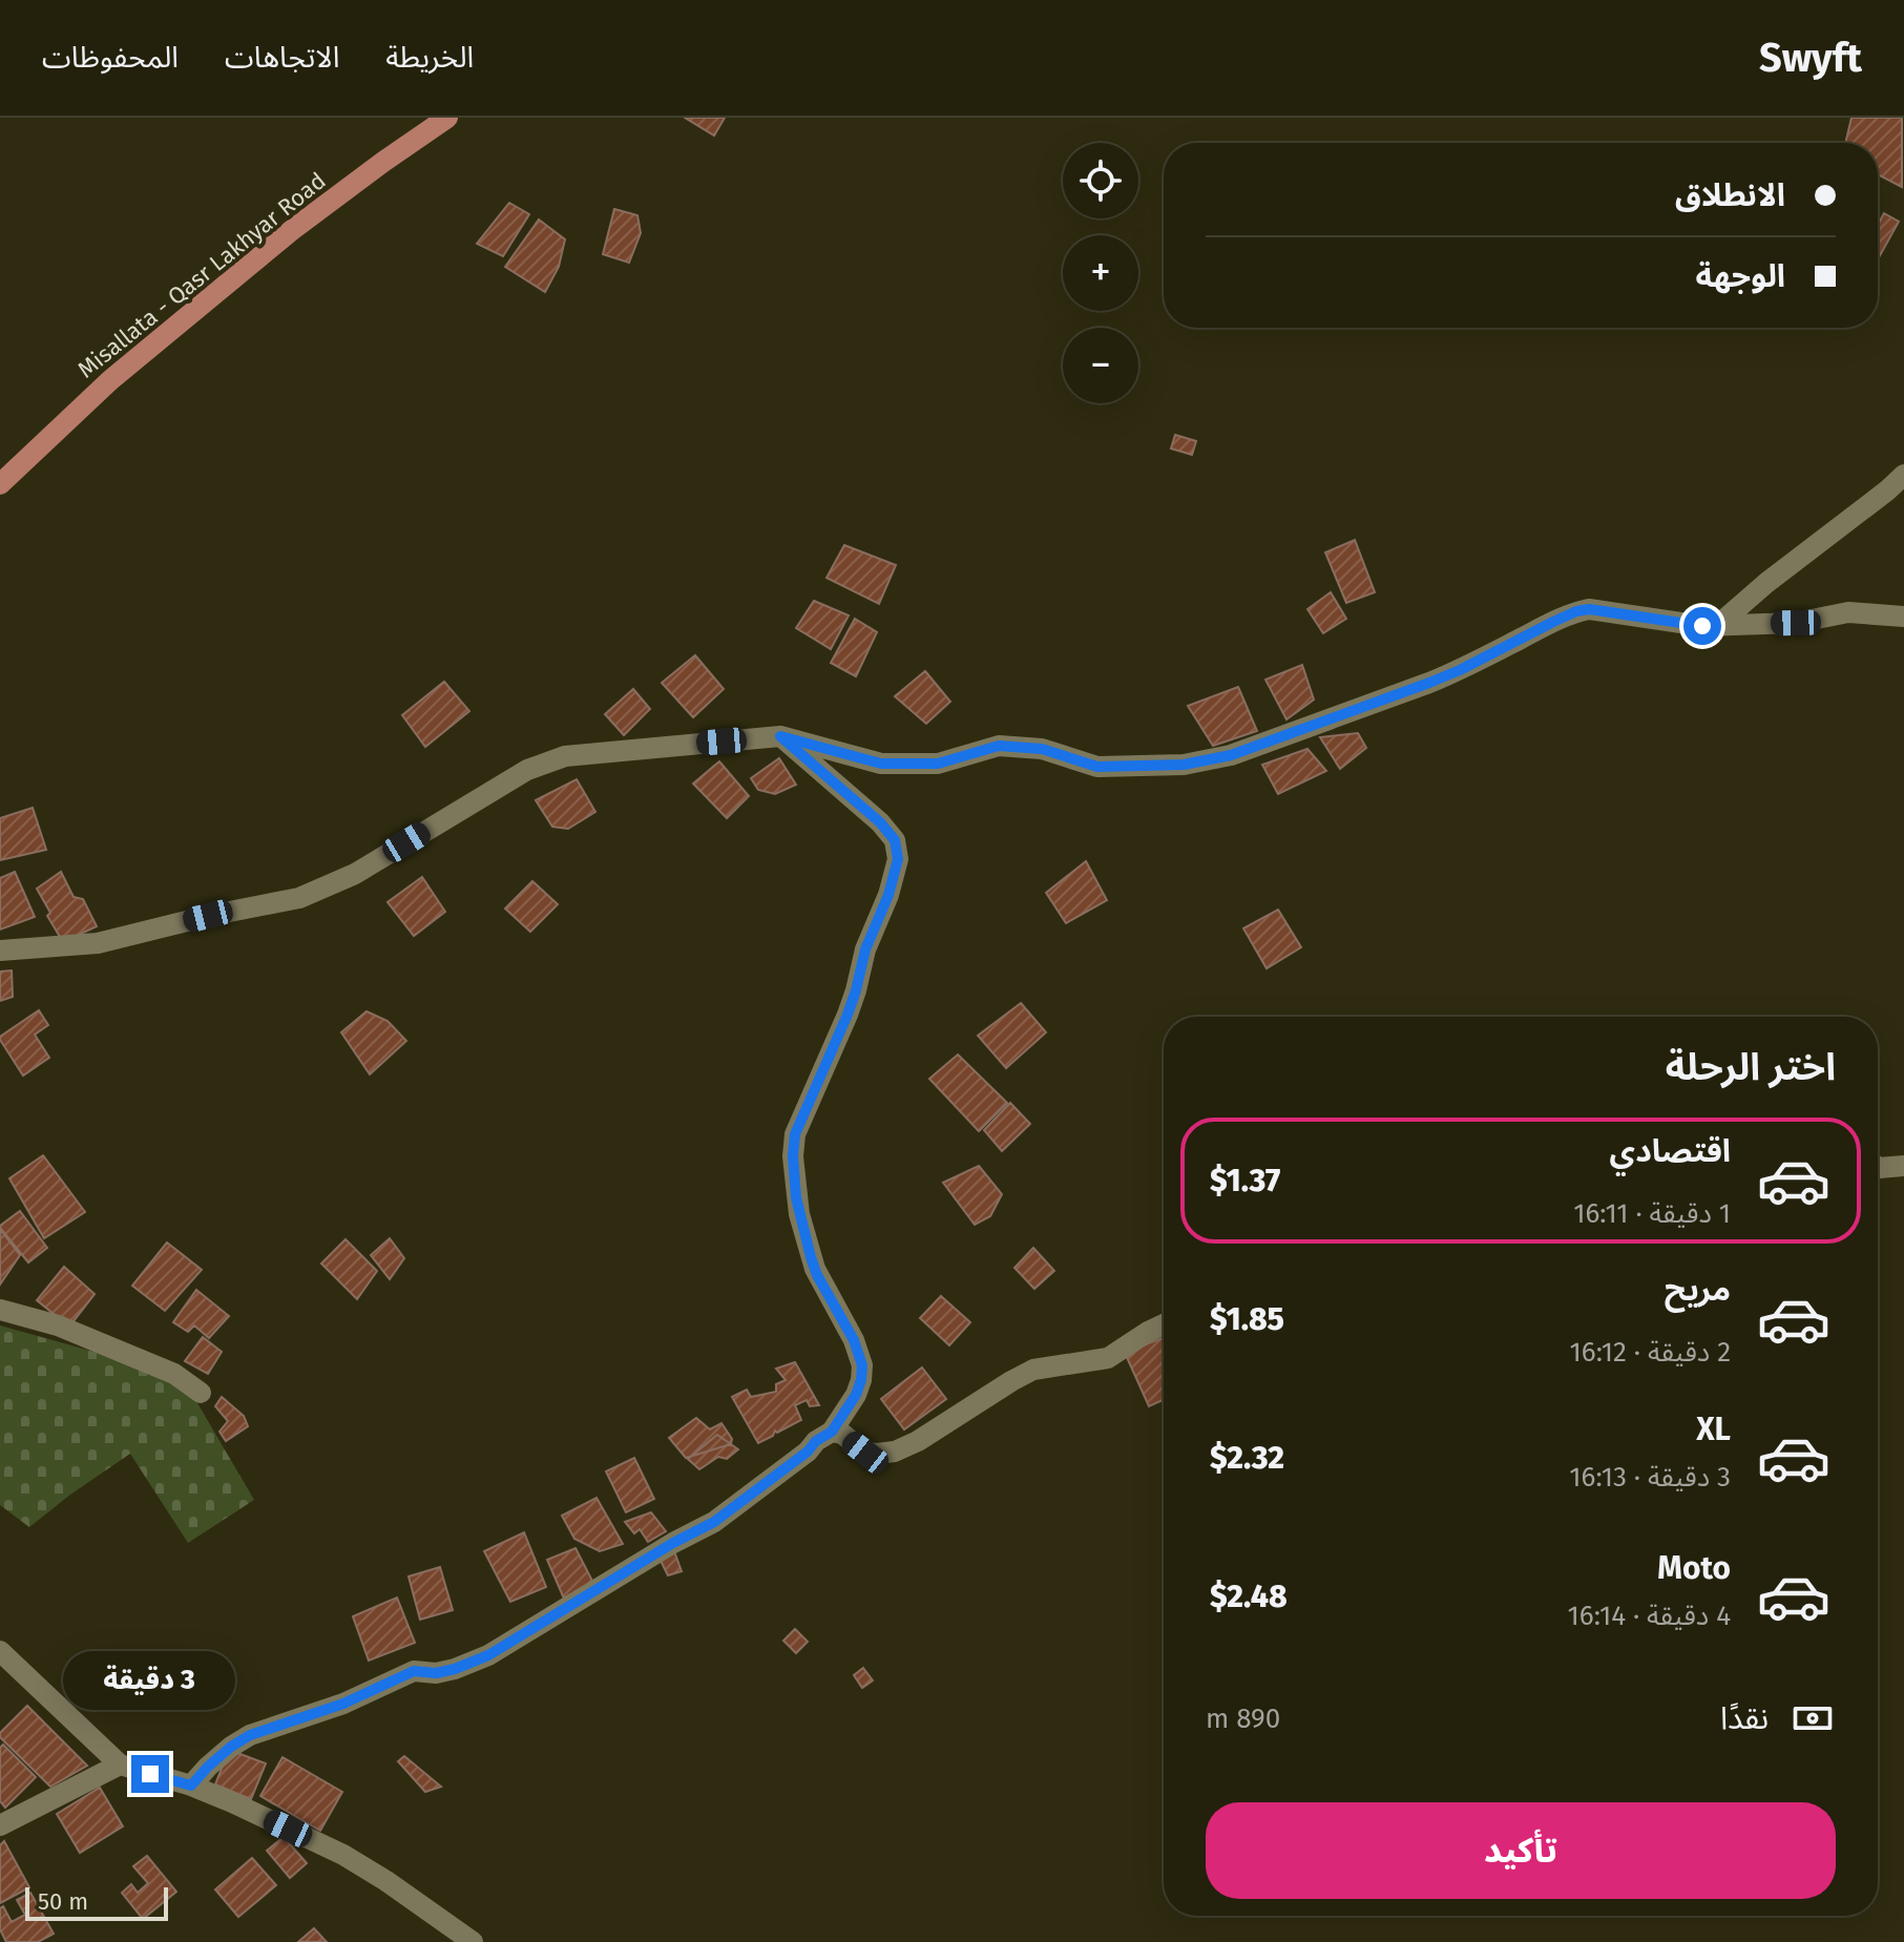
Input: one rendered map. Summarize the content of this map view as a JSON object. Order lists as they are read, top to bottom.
{
  "streets": {
    "main road": ["Misallata - Qasr Lakhyar Road"]
  },
  "scale_bar": "50 m",
  "page": {
    "header": "Swyft",
    "nav": ["الخريطة", "الاتجاهات", "المحفوظات"],
    "map_buttons": ["+", "−"],
    "banner": ["الانطلاق", "الوجهة"],
    "heading": "اختر الرحلة",
    "list": [
      {
        "name": "اقتصادي",
        "note": "1 دقيقة · 16:11",
        "value": "$1.37"
      },
      {
        "name": "مريح",
        "note": "2 دقيقة · 16:12",
        "value": "$1.85"
      },
      {
        "name": "XL",
        "note": "3 دقيقة · 16:13",
        "value": "$2.32"
      },
      {
        "name": "Moto",
        "note": "4 دقيقة · 16:14",
        "value": "$2.48"
      }
    ],
    "bubble": "3 دقيقة",
    "pay": ["نقدًا", "890 m"],
    "buttons": "تأكيد",
    "scale": "50 m"
  }
}
